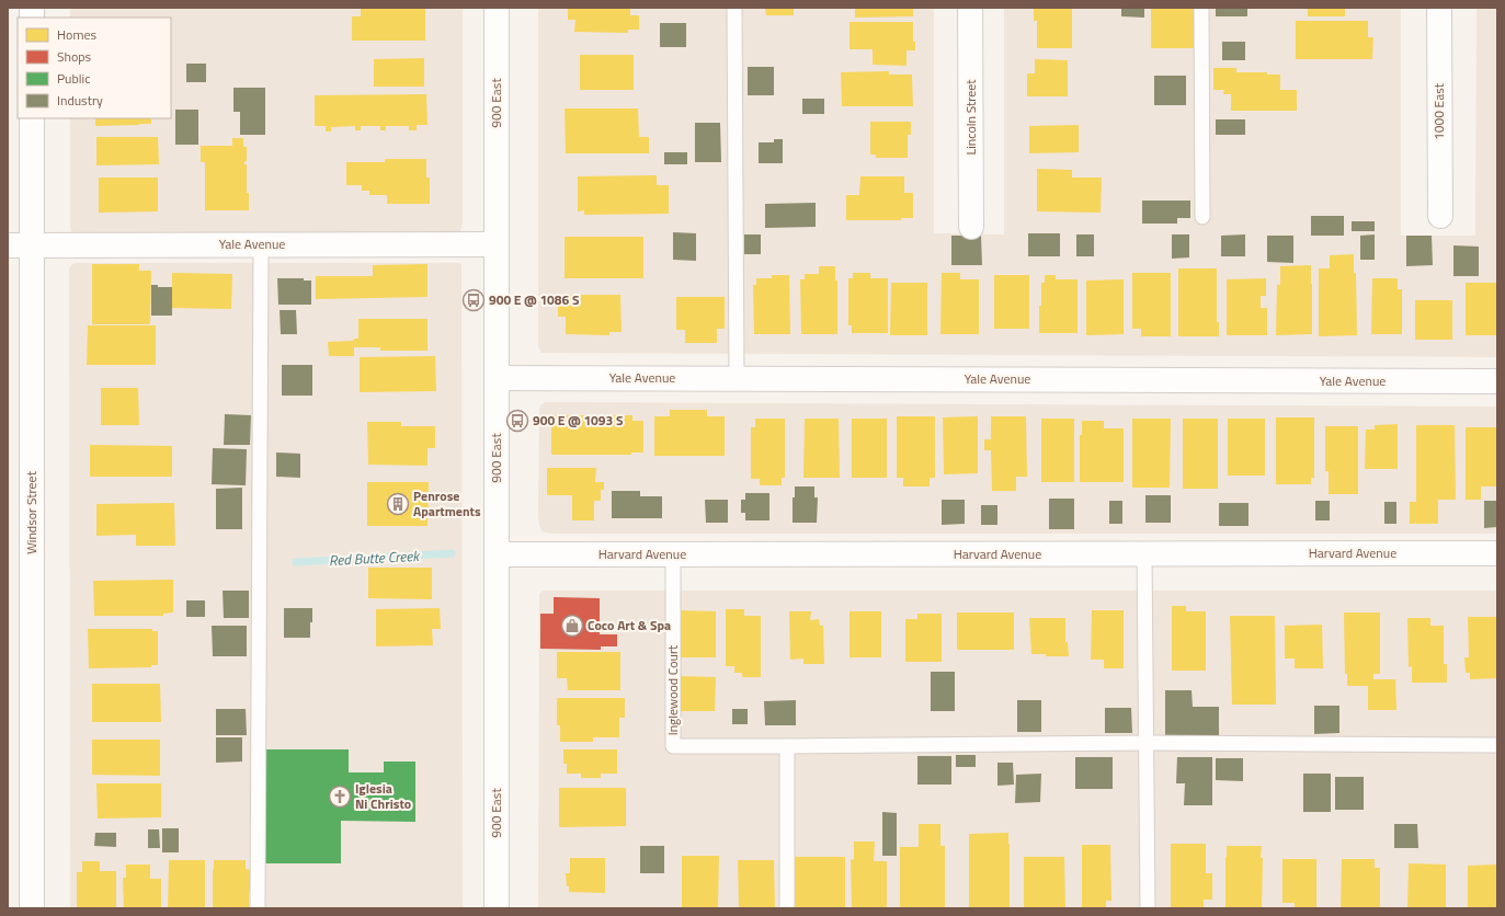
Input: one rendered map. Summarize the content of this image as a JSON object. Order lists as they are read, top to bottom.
{
  "streets": {
    "street": [
      "900 East",
      "1000 East",
      "Lincoln Street",
      "Yale Avenue",
      "Windsor Street",
      "Harvard Avenue"
    ],
    "lane": ["Inglewood Court"]
  },
  "crossings": [
    ["900 East", "Yale Avenue"],
    ["900 East", "Harvard Avenue"],
    ["Yale Avenue", "Windsor Street"],
    ["Harvard Avenue", "Inglewood Court"]
  ],
  "water": ["Red Butte Creek"],
  "places": {
    "bus stop": ["900 E @ 1086 S", "900 E @ 1093 S"],
    "building": ["Penrose Apartments"],
    "shop": ["Coco Art & Spa"],
    "church": ["Iglesia Ni Christo"]
  },
  "legend": [
    "Homes",
    "Shops",
    "Public",
    "Industry"
  ]
}
